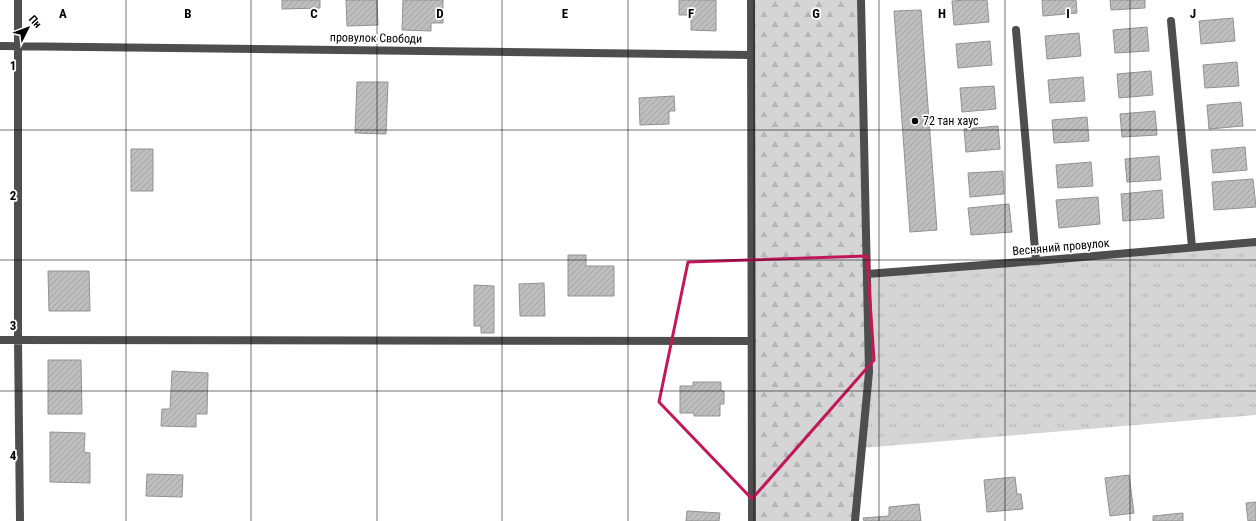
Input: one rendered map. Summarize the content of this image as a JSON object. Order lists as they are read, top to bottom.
{
  "streets": {
    "street": ["провулок Свободи", "Весняний провулок"]
  },
  "places": ["72 тан хаус"],
  "north": "top right",
  "grid": {
    "columns": [
      "A",
      "B",
      "C",
      "D",
      "E",
      "F",
      "G",
      "H",
      "I",
      "J"
    ],
    "rows": [
      "1",
      "2",
      "3",
      "4"
    ]
  }
}
